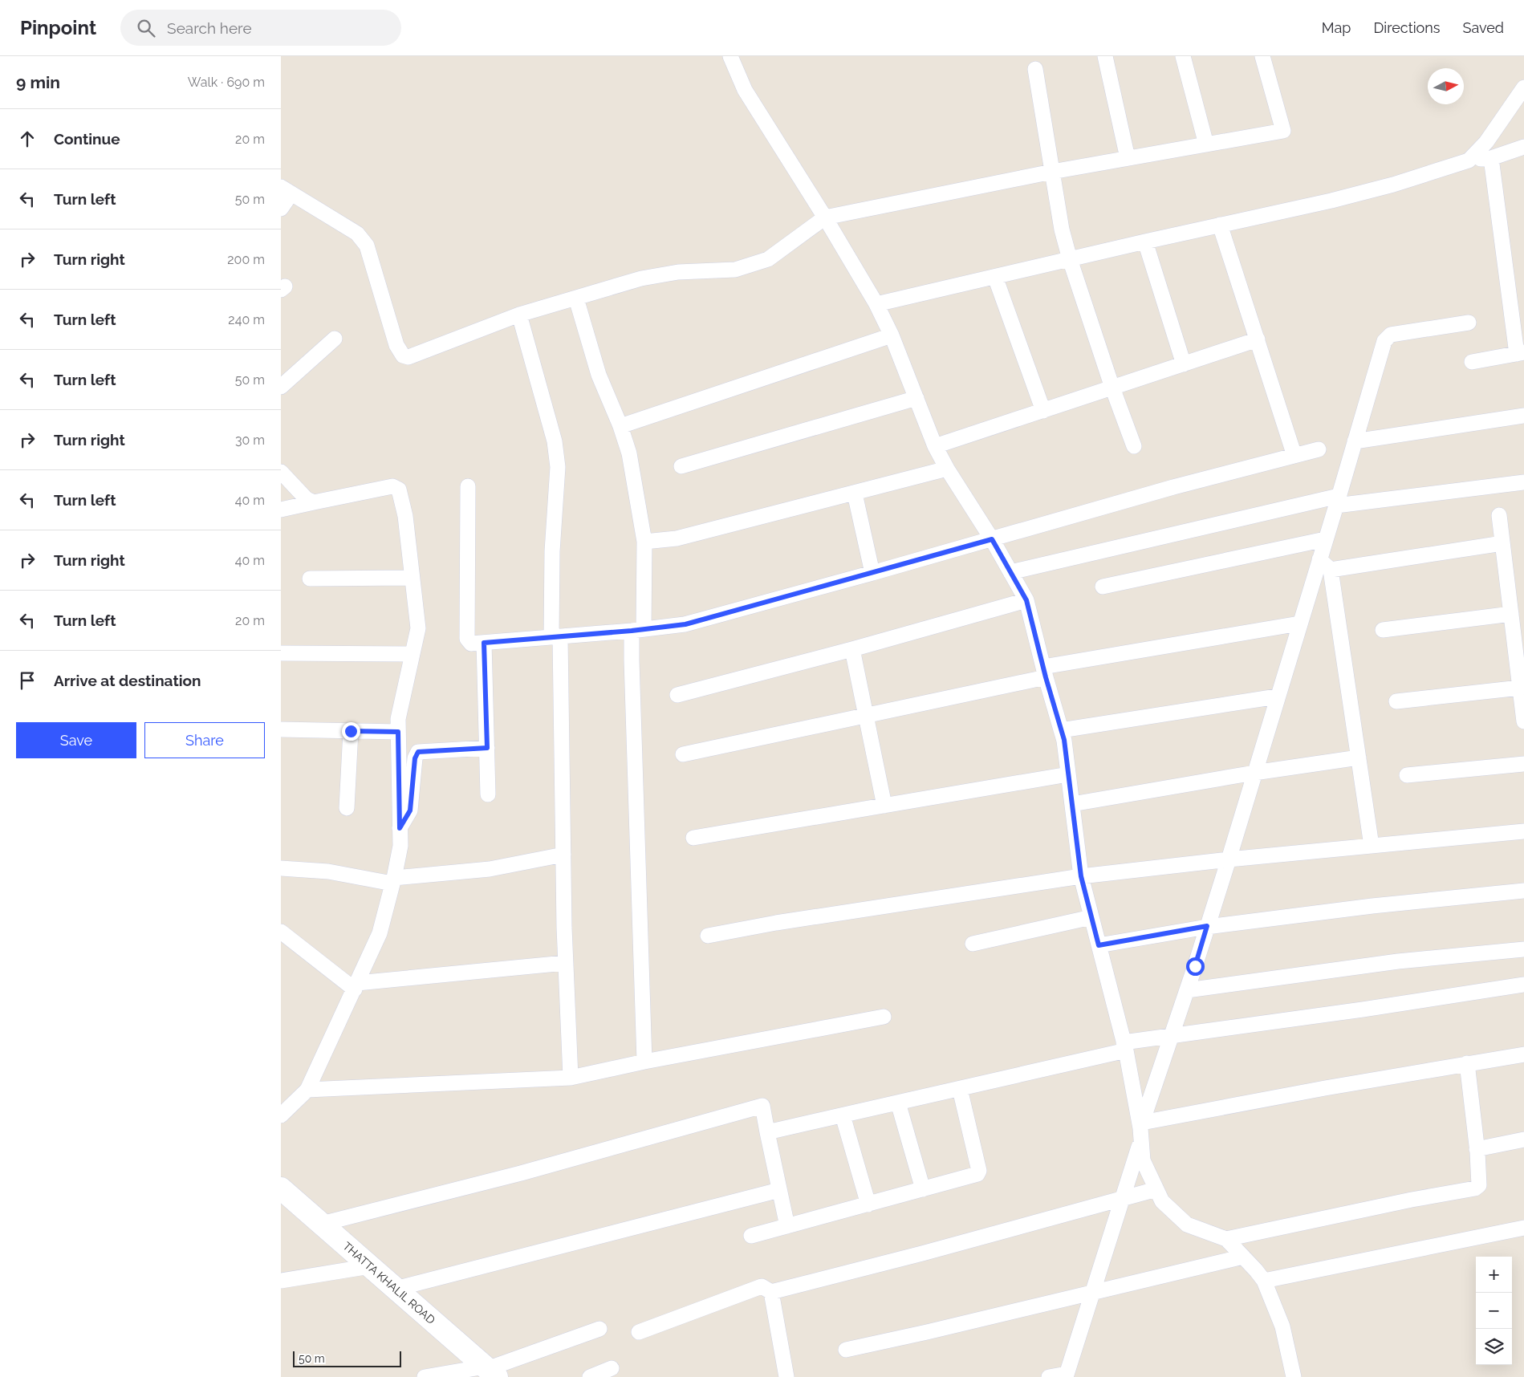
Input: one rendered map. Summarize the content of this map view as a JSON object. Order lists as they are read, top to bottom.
{
  "streets": {
    "street": ["THATTA KHALIL ROAD"]
  },
  "scale_bar": "50 m",
  "north": "right",
  "page": {
    "header": "Pinpoint",
    "search": "Search here",
    "nav": ["Map", "Directions", "Saved"],
    "heading": ["9 min", "Walk · 690 m"],
    "list": [
      ["Continue", "20 m"],
      ["Turn left", "50 m"],
      ["Turn right", "200 m"],
      ["Turn left", "240 m"],
      ["Turn left", "50 m"],
      ["Turn right", "30 m"],
      ["Turn left", "40 m"],
      ["Turn right", "40 m"],
      ["Turn left", "20 m"],
      "Arrive at destination"
    ],
    "buttons": ["Save", "Share"],
    "map_buttons": ["+", "−"],
    "scale": "50 m"
  }
}
